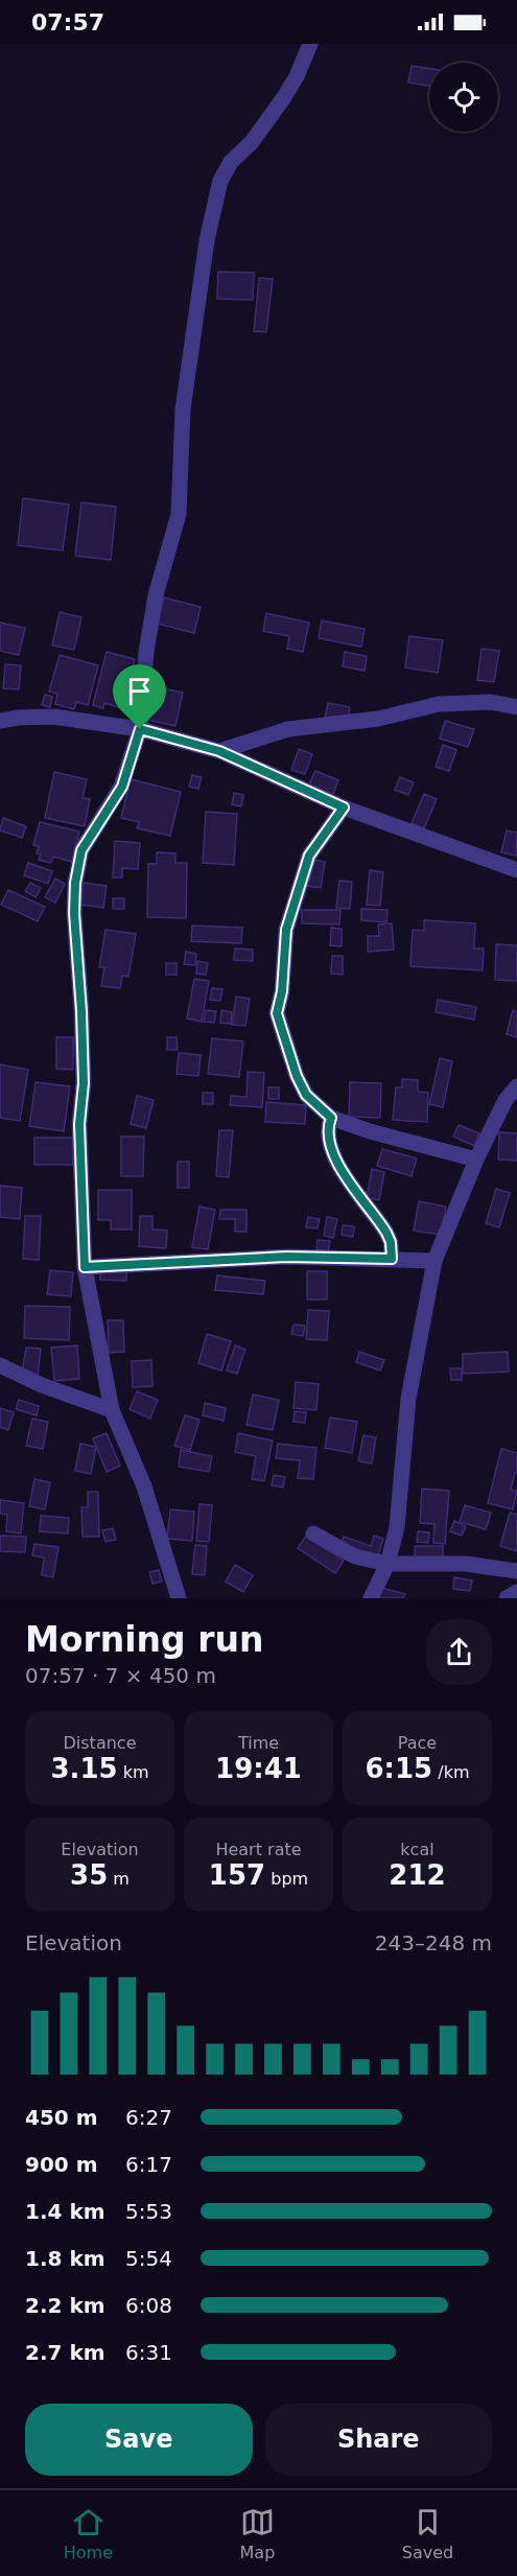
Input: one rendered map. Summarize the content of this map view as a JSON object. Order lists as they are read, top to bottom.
{
  "page": {
    "status": "07:57",
    "heading": ["Morning run", "07:57 · 7 × 450 m"],
    "stats": [
      ["Distance", "3.15 km"],
      ["Time", "19:41"],
      ["Pace", "6:15 /km"],
      ["Elevation", "35 m"],
      ["Heart rate", "157 bpm"],
      ["kcal", "212"]
    ],
    "chart": ["Elevation", "243–248 m"],
    "list": [
      {
        "name": "450 m",
        "note": "6:27"
      },
      {
        "name": "900 m",
        "note": "6:17"
      },
      {
        "name": "1.4 km",
        "note": "5:53"
      },
      {
        "name": "1.8 km",
        "note": "5:54"
      },
      {
        "name": "2.2 km",
        "note": "6:08"
      },
      {
        "name": "2.7 km",
        "note": "6:31"
      }
    ],
    "buttons": ["Save", "Share"],
    "tabs": ["Home", "Map", "Saved"]
  }
}
